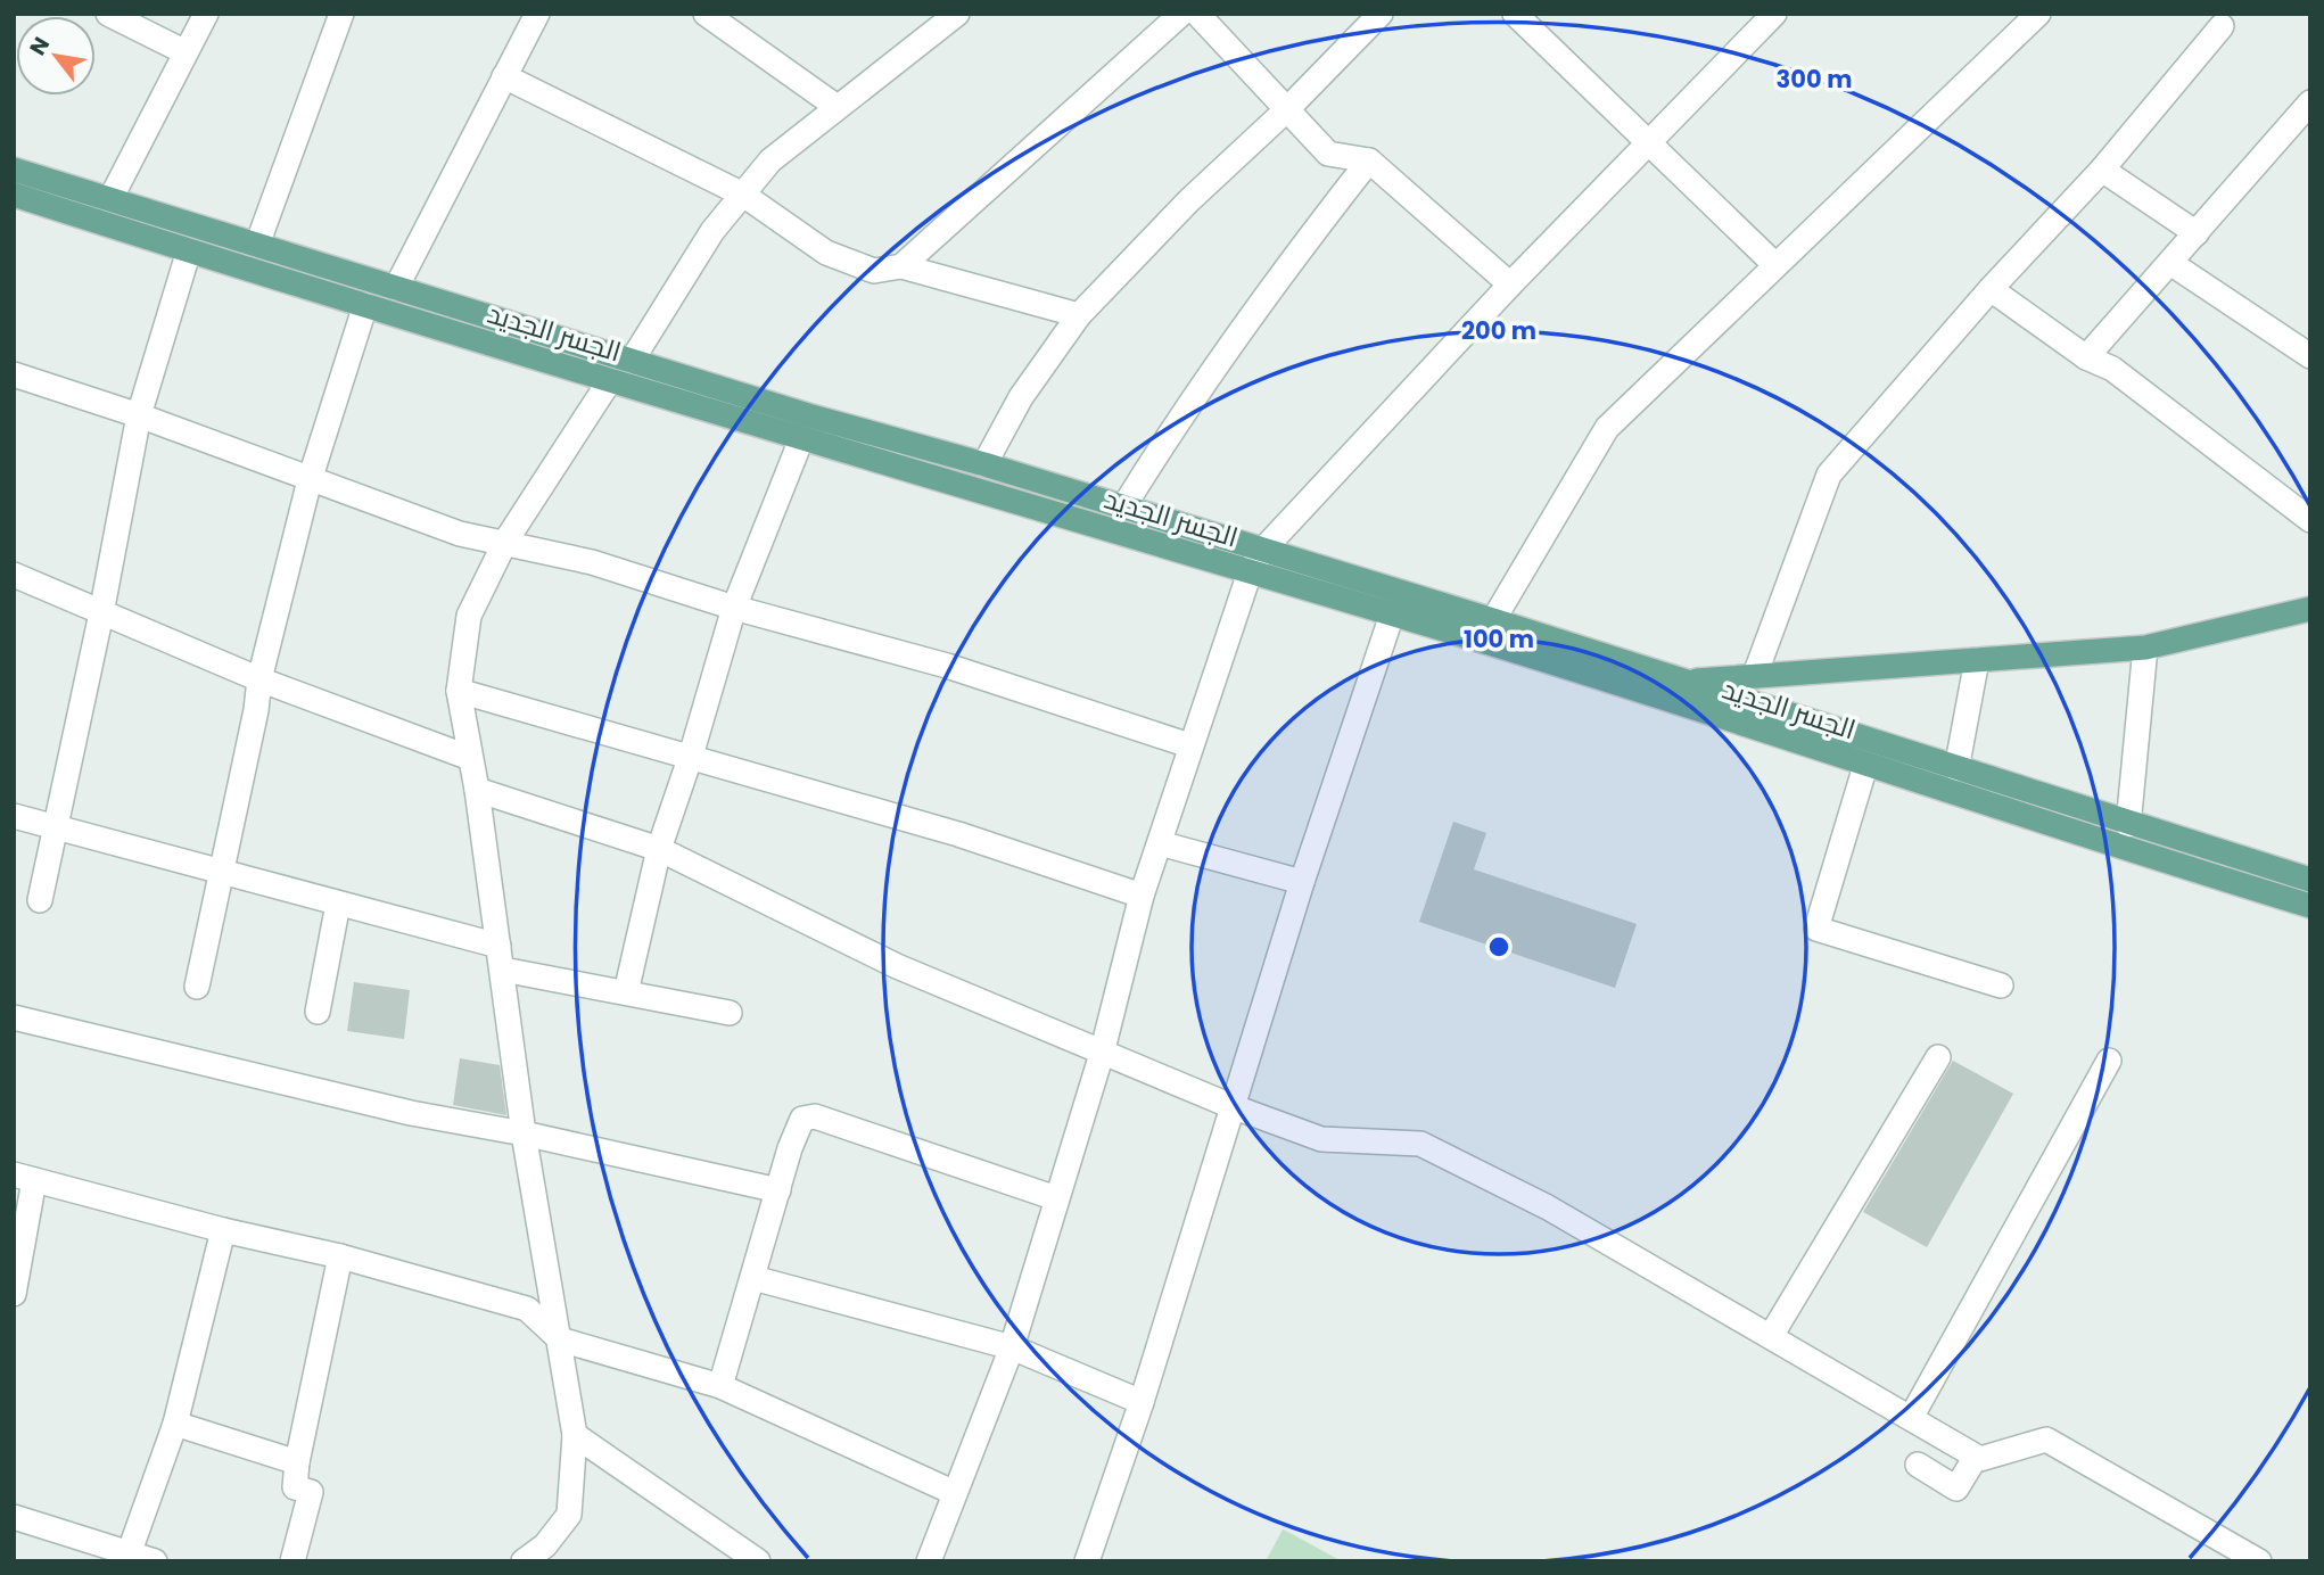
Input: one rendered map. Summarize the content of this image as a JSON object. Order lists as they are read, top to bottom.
{
  "streets": {
    "main road": ["الجسر الجديد"]
  },
  "north": "top left",
  "rings": ["300 m", "200 m", "100 m"]
}
